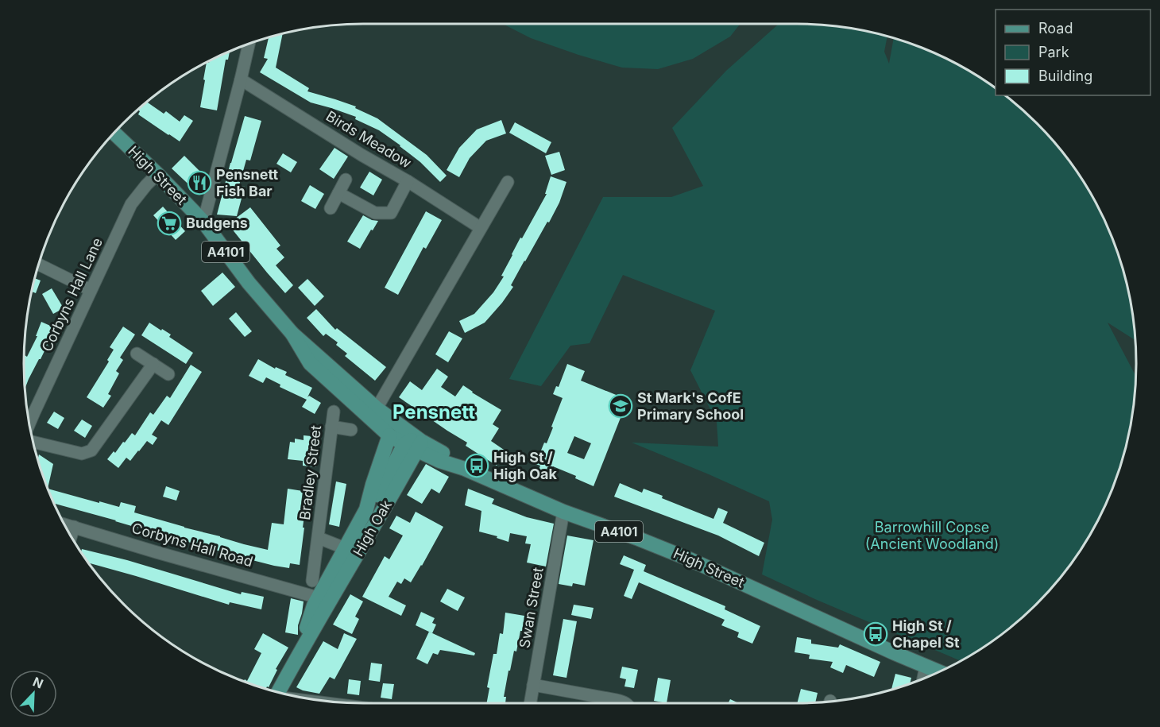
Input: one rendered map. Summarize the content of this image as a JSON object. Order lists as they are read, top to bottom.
{
  "streets": {
    "main road": ["High Street", "A4101", "High Oak"],
    "street": [
      "Birds Meadow",
      "Corbyns Hall Lane",
      "Bradley Street",
      "Corbyns Hall Road",
      "Swan Street"
    ]
  },
  "crossings": [
    ["High Street", "Corbyns Hall Lane"],
    ["High Street", "High Oak"],
    ["High Street", "Swan Street"],
    ["Bradley Street", "High Oak"],
    ["High Oak", "Corbyns Hall Road"]
  ],
  "districts": ["Pensnett"],
  "parks": ["Barrowhill Copse (Ancient Woodland)"],
  "places": {
    "restaurant": ["Pensnett Fish Bar"],
    "supermarket": ["Budgens"],
    "school or university": ["St Mark's CofE Primary School"],
    "bus stop": ["High St / High Oak", "High St / Chapel St"]
  },
  "legend": ["Road", "Park", "Building"],
  "north": "top right"
}
